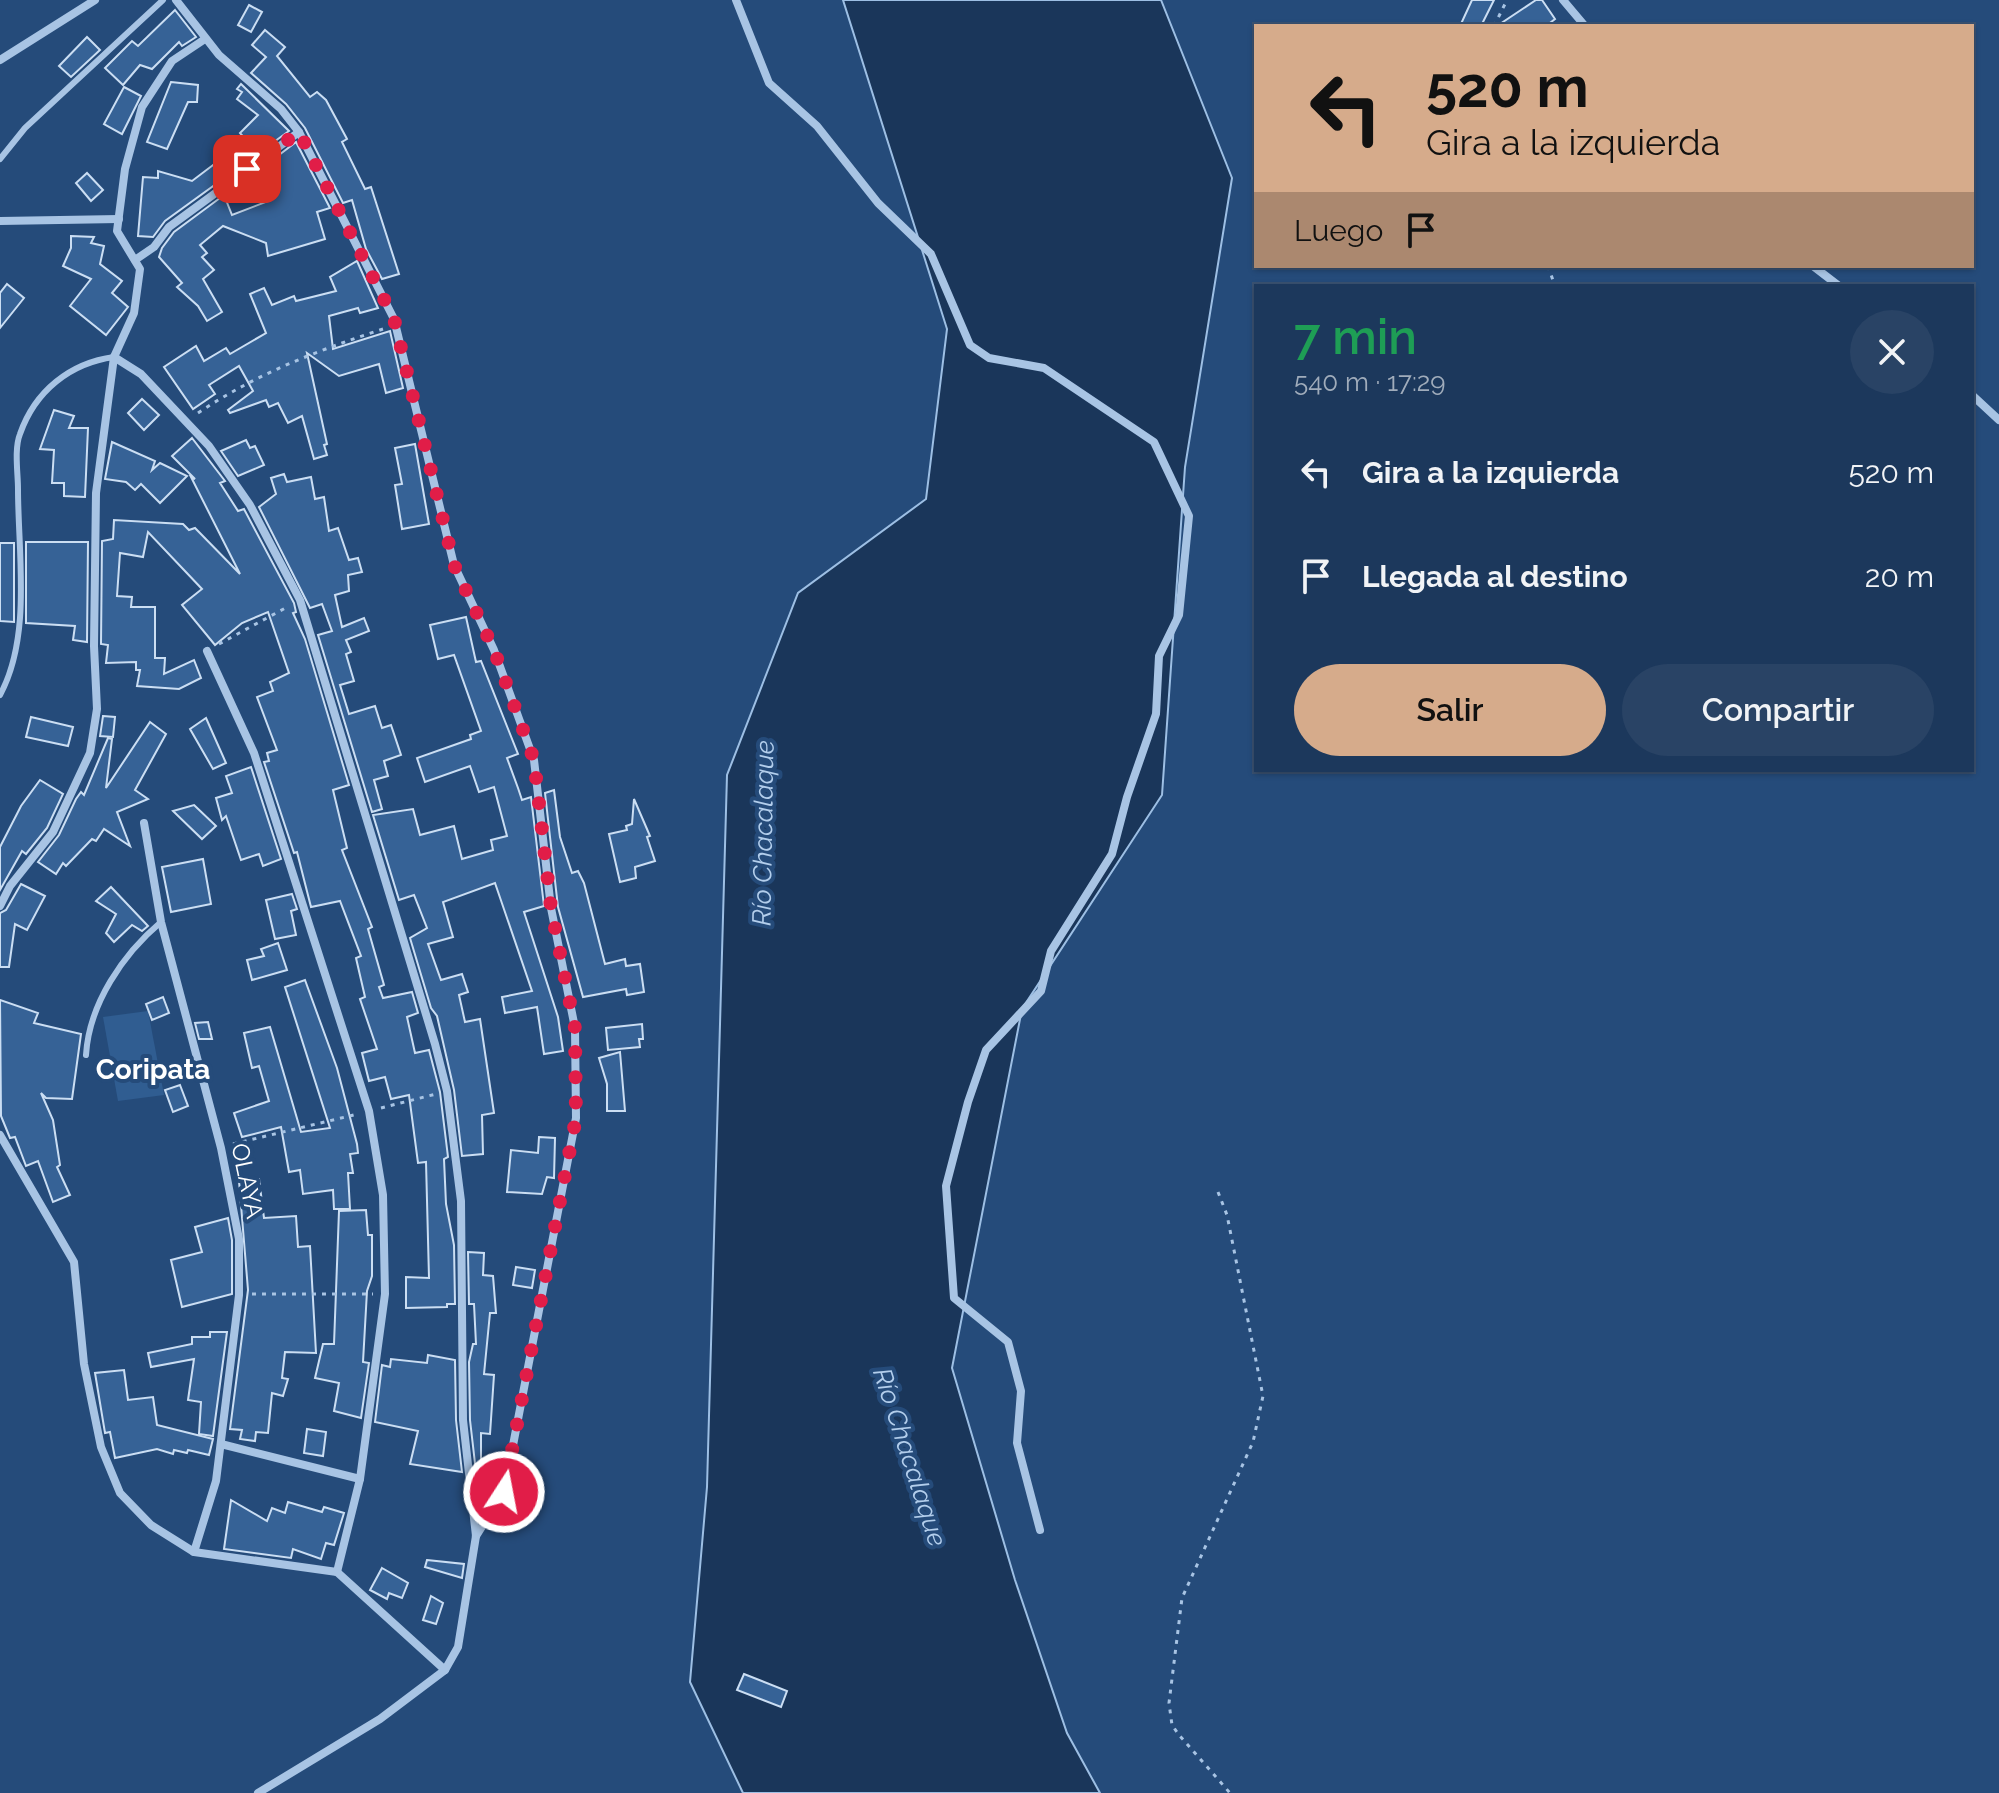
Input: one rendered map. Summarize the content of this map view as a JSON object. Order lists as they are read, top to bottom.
{
  "streets": {
    "street": ["OLAYA"]
  },
  "districts": ["Coripata"],
  "water": ["Río Chacalaque"],
  "page": {
    "turn": ["520 m", "Gira a la izquierda"],
    "then": "Luego",
    "heading": ["7 min", "540 m · 17:29"],
    "list": [
      {
        "name": "Gira a la izquierda",
        "value": "520 m"
      },
      {
        "name": "Llegada al destino",
        "value": "20 m"
      }
    ],
    "buttons": ["Salir", "Compartir"]
  }
}
